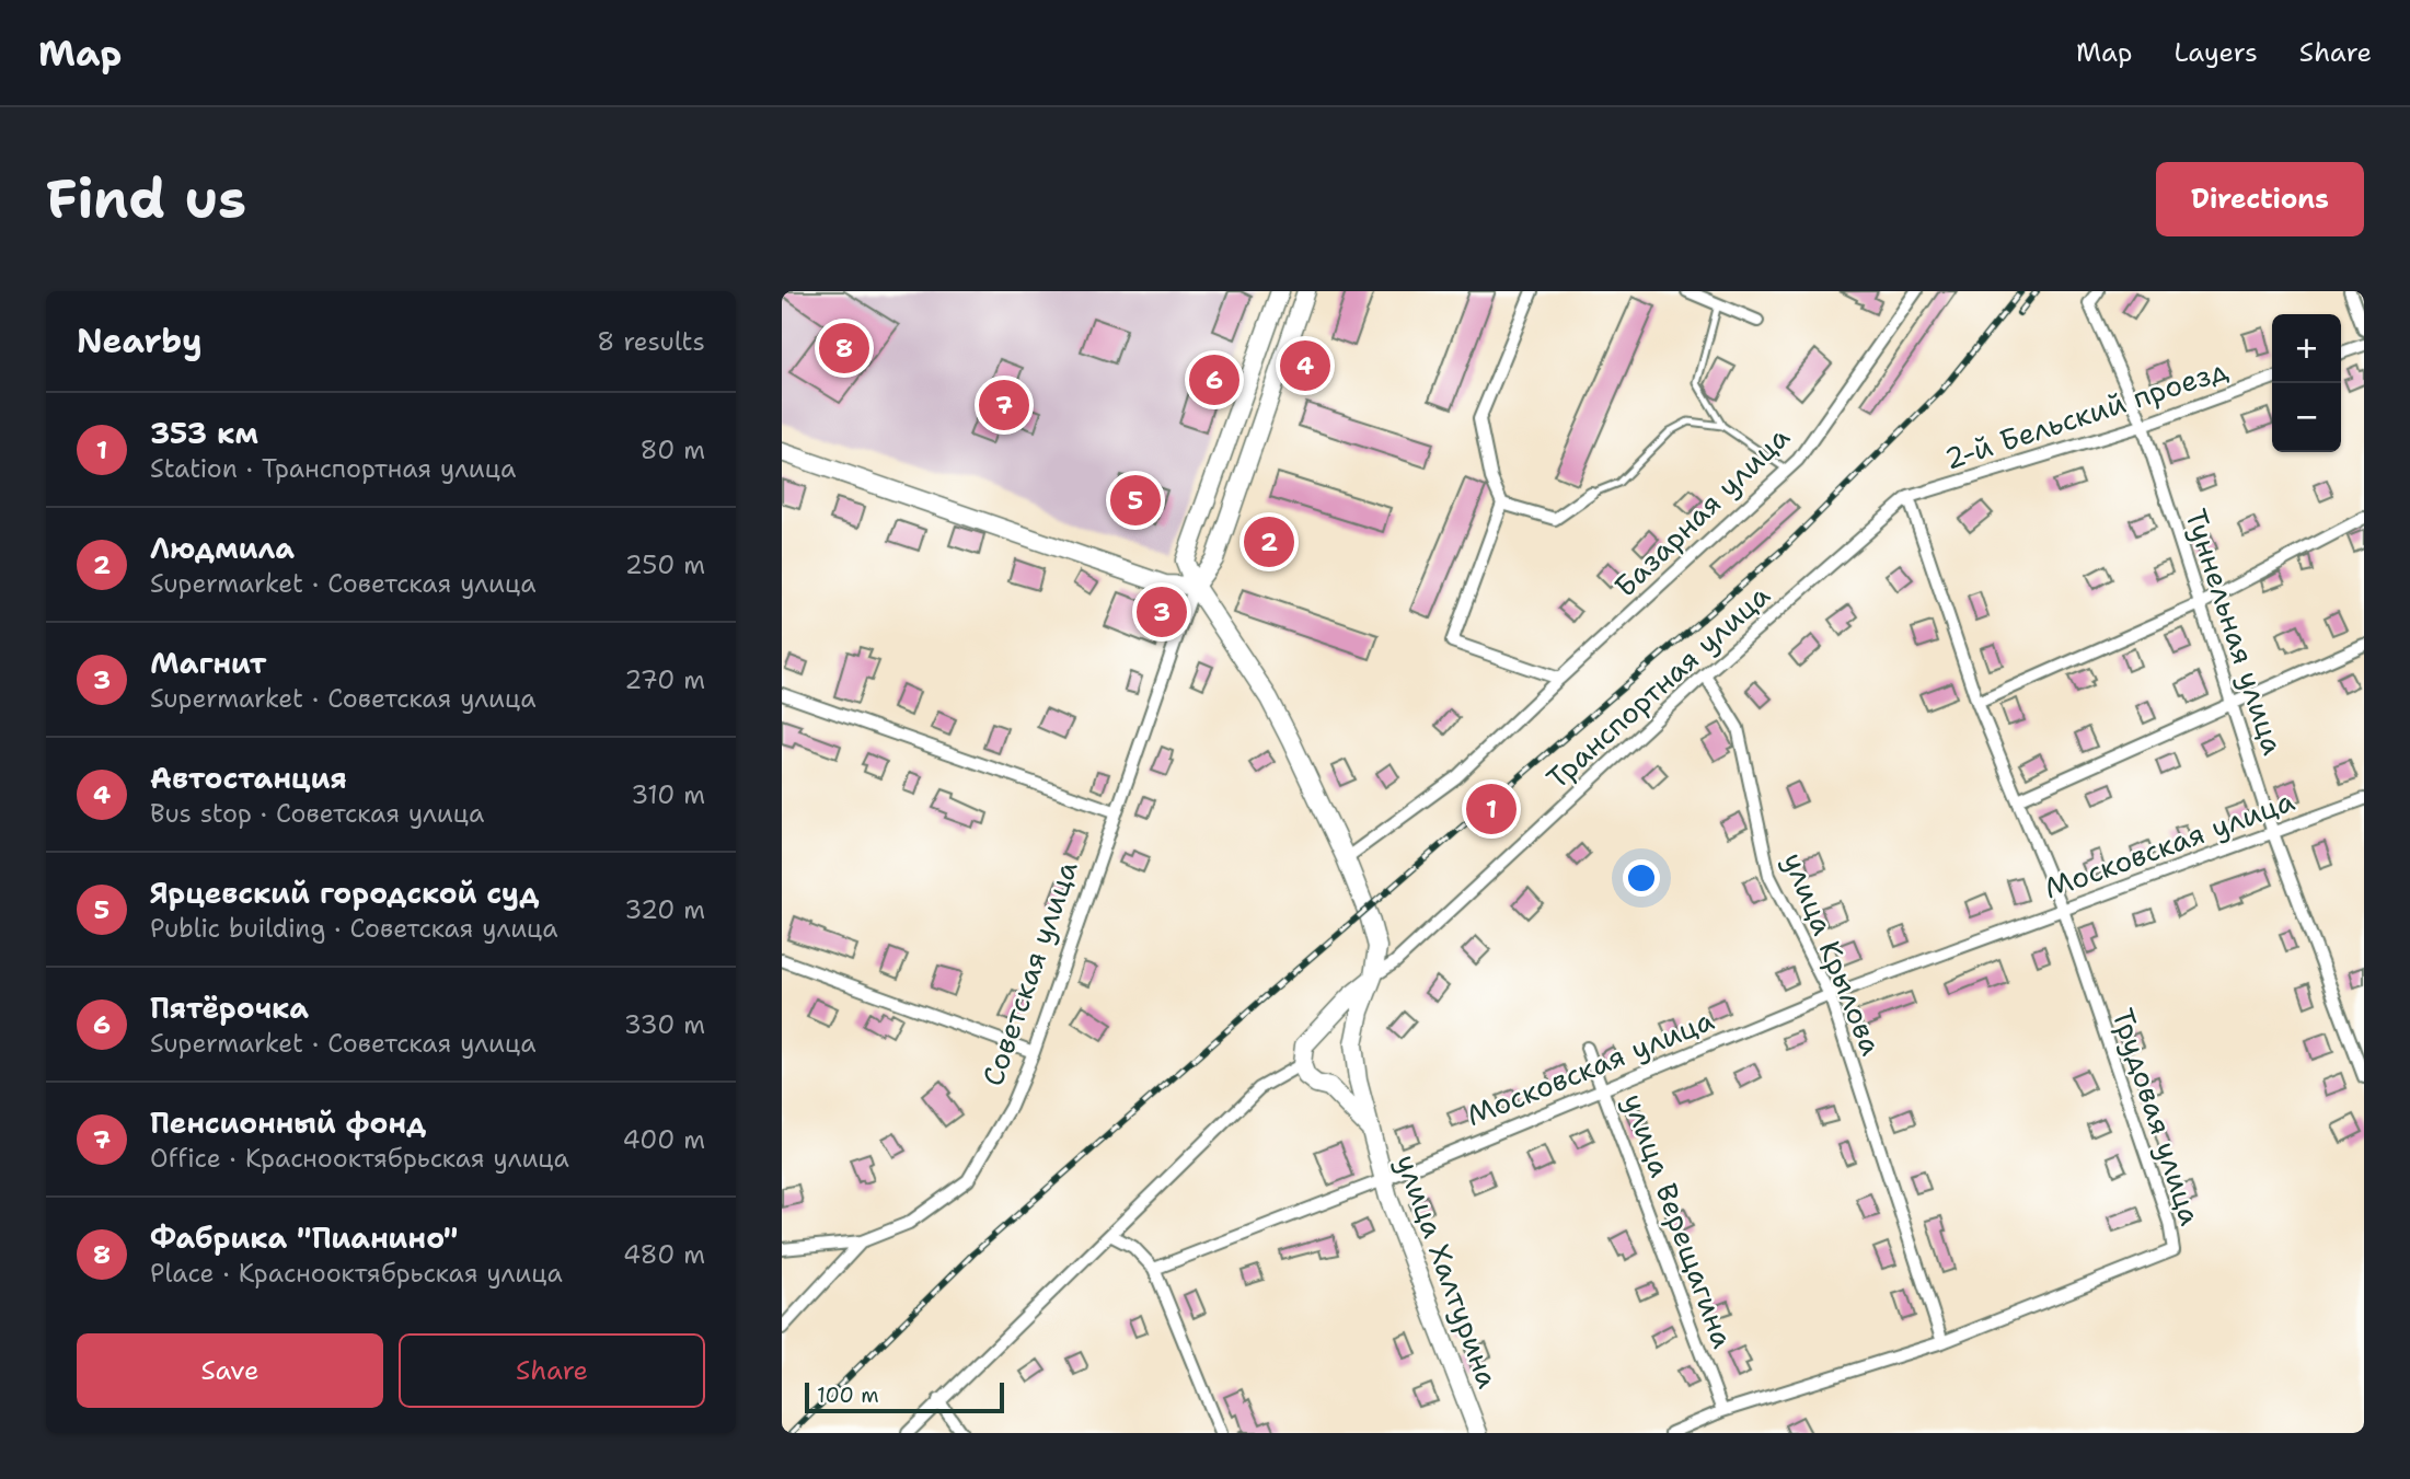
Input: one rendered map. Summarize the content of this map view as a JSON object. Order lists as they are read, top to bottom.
{
  "streets": {
    "main road": ["Советская улица", "улица Халтурина"],
    "street": [
      "2-й Бельский проезд",
      "Базарная улица",
      "Туннельная улица",
      "Транспортная улица",
      "Московская улица",
      "улица Крылова",
      "Трудовая улица",
      "улица Верещагина"
    ]
  },
  "crossings": [
    ["2-й Бельский проезд", "Туннельная улица"],
    ["2-й Бельский проезд", "Транспортная улица"],
    ["2-й Бельский проезд", "Трудовая улица"],
    ["Туннельная улица", "Московская улица"],
    ["Транспортная улица", "улица Крылова"],
    ["Транспортная улица", "Трудовая улица"],
    ["Московская улица", "улица Крылова"],
    ["Московская улица", "Трудовая улица"],
    ["Московская улица", "улица Верещагина"],
    ["Московская улица", "улица Халтурина"],
    ["улица Крылова", "Трудовая улица"],
    ["Трудовая улица", "улица Верещагина"]
  ],
  "scale_bar": "100 m",
  "page": {
    "header": "Map",
    "nav": ["Map", "Layers", "Share"],
    "buttons": [
      "Directions",
      ["Save", "Share"]
    ],
    "title": "Find us",
    "heading": ["Nearby", "8 results"],
    "map_buttons": ["+", "−"],
    "pins": [
      "8",
      "4",
      "6",
      "7",
      "5",
      "2",
      "3",
      "1"
    ],
    "list": [
      {
        "mark": "1",
        "name": "353 км",
        "note": "Station · Транспортная улица",
        "value": "80 m"
      },
      {
        "mark": "2",
        "name": "Людмила",
        "note": "Supermarket · Советская улица",
        "value": "250 m"
      },
      {
        "mark": "3",
        "name": "Магнит",
        "note": "Supermarket · Советская улица",
        "value": "270 m"
      },
      {
        "mark": "4",
        "name": "Автостанция",
        "note": "Bus stop · Советская улица",
        "value": "310 m"
      },
      {
        "mark": "5",
        "name": "Ярцевский городской суд",
        "note": "Public building · Советская улица",
        "value": "320 m"
      },
      {
        "mark": "6",
        "name": "Пятёрочка",
        "note": "Supermarket · Советская улица",
        "value": "330 m"
      },
      {
        "mark": "7",
        "name": "Пенсионный фонд",
        "note": "Office · Краснооктябрьская улица",
        "value": "400 m"
      },
      {
        "mark": "8",
        "name": "Фабрика \"Пианино\"",
        "note": "Place · Краснооктябрьская улица",
        "value": "480 m"
      }
    ],
    "scale": "100 m"
  }
}
